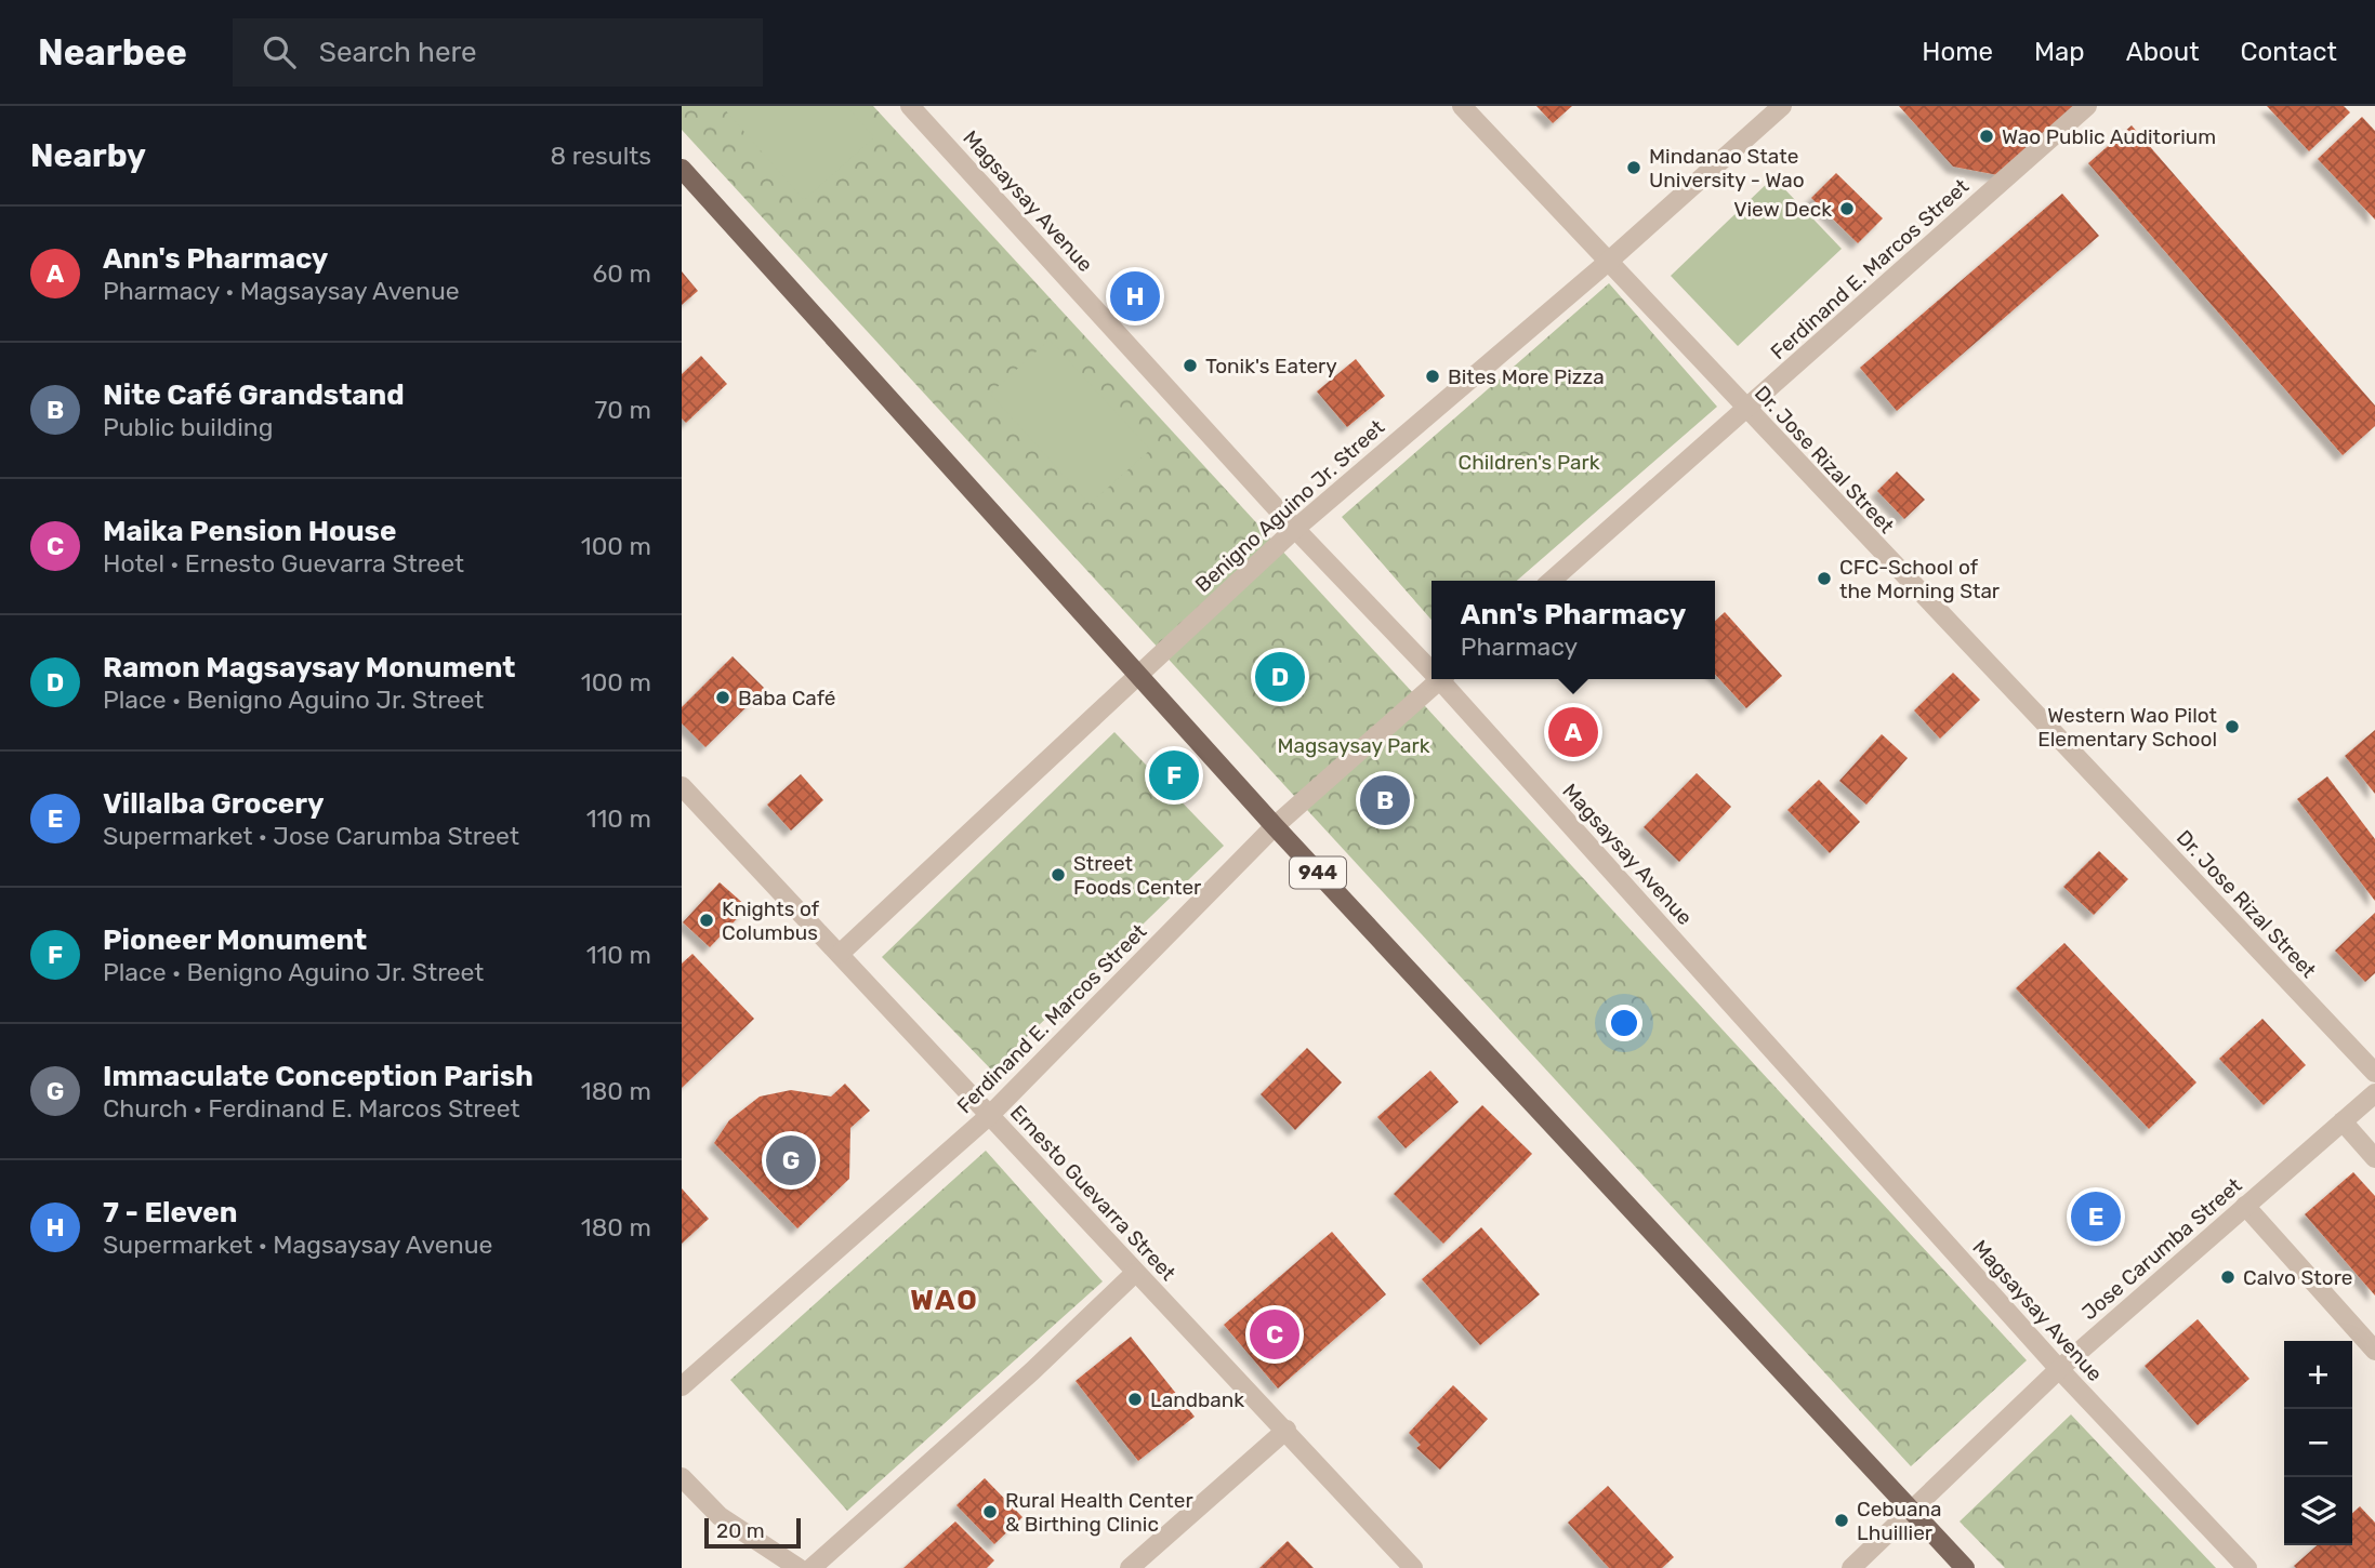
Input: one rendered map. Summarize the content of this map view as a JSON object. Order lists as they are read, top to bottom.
{
  "streets": {
    "main road": ["944"],
    "street": [
      "Magsaysay Avenue",
      "Ferdinand E. Marcos Street",
      "Dr. Jose Rizal Street",
      "Benigno Aguino Jr. Street",
      "Ernesto Guevarra Street",
      "Jose Carumba Street"
    ]
  },
  "crossings": [
    ["Magsaysay Avenue", "Benigno Aguino Jr. Street"],
    ["Magsaysay Avenue", "Jose Carumba Street"],
    ["Ferdinand E. Marcos Street", "Dr. Jose Rizal Street"],
    ["Ferdinand E. Marcos Street", "944"],
    ["Ferdinand E. Marcos Street", "Ernesto Guevarra Street"],
    ["Dr. Jose Rizal Street", "Benigno Aguino Jr. Street"],
    ["Benigno Aguino Jr. Street", "944"],
    ["Benigno Aguino Jr. Street", "Ernesto Guevarra Street"],
    ["944", "Jose Carumba Street"]
  ],
  "districts": ["WAO"],
  "parks": ["Children's Park", "Magsaysay Park"],
  "places": [
    "Wao Public Auditorium",
    "Mindanao State University - Wao",
    "View Deck",
    "Tonik's Eatery",
    "Bites More Pizza",
    "CFC-School of the Morning Star",
    "Baba Café",
    "Western Wao Pilot Elementary School",
    "Street Foods Center",
    "Knights of Columbus",
    "Calvo Store",
    "Landbank",
    "Rural Health Center & Birthing Clinic",
    "Cebuana Lhuillier"
  ],
  "scale_bar": "20 m",
  "page": {
    "header": "Nearbee",
    "search": "Search here",
    "nav": [
      "Home",
      "Map",
      "About",
      "Contact"
    ],
    "heading": ["Nearby", "8 results"],
    "list": [
      {
        "mark": "A",
        "name": "Ann's Pharmacy",
        "note": "Pharmacy · Magsaysay Avenue",
        "value": "60 m"
      },
      {
        "mark": "B",
        "name": "Nite Café Grandstand",
        "note": "Public building",
        "value": "70 m"
      },
      {
        "mark": "C",
        "name": "Maika Pension House",
        "note": "Hotel · Ernesto Guevarra Street",
        "value": "100 m"
      },
      {
        "mark": "D",
        "name": "Ramon Magsaysay Monument",
        "note": "Place · Benigno Aguino Jr. Street",
        "value": "100 m"
      },
      {
        "mark": "E",
        "name": "Villalba Grocery",
        "note": "Supermarket · Jose Carumba Street",
        "value": "110 m"
      },
      {
        "mark": "F",
        "name": "Pioneer Monument",
        "note": "Place · Benigno Aguino Jr. Street",
        "value": "110 m"
      },
      {
        "mark": "G",
        "name": "Immaculate Conception Parish",
        "note": "Church · Ferdinand E. Marcos Street",
        "value": "180 m"
      },
      {
        "mark": "H",
        "name": "7 - Eleven",
        "note": "Supermarket · Magsaysay Avenue",
        "value": "180 m"
      }
    ],
    "pins": [
      "H",
      "D",
      "A",
      "F",
      "B",
      "G",
      "E",
      "C"
    ],
    "popup": ["Ann's Pharmacy", "Pharmacy"],
    "map_buttons": ["+", "−"],
    "scale": "20 m"
  }
}
